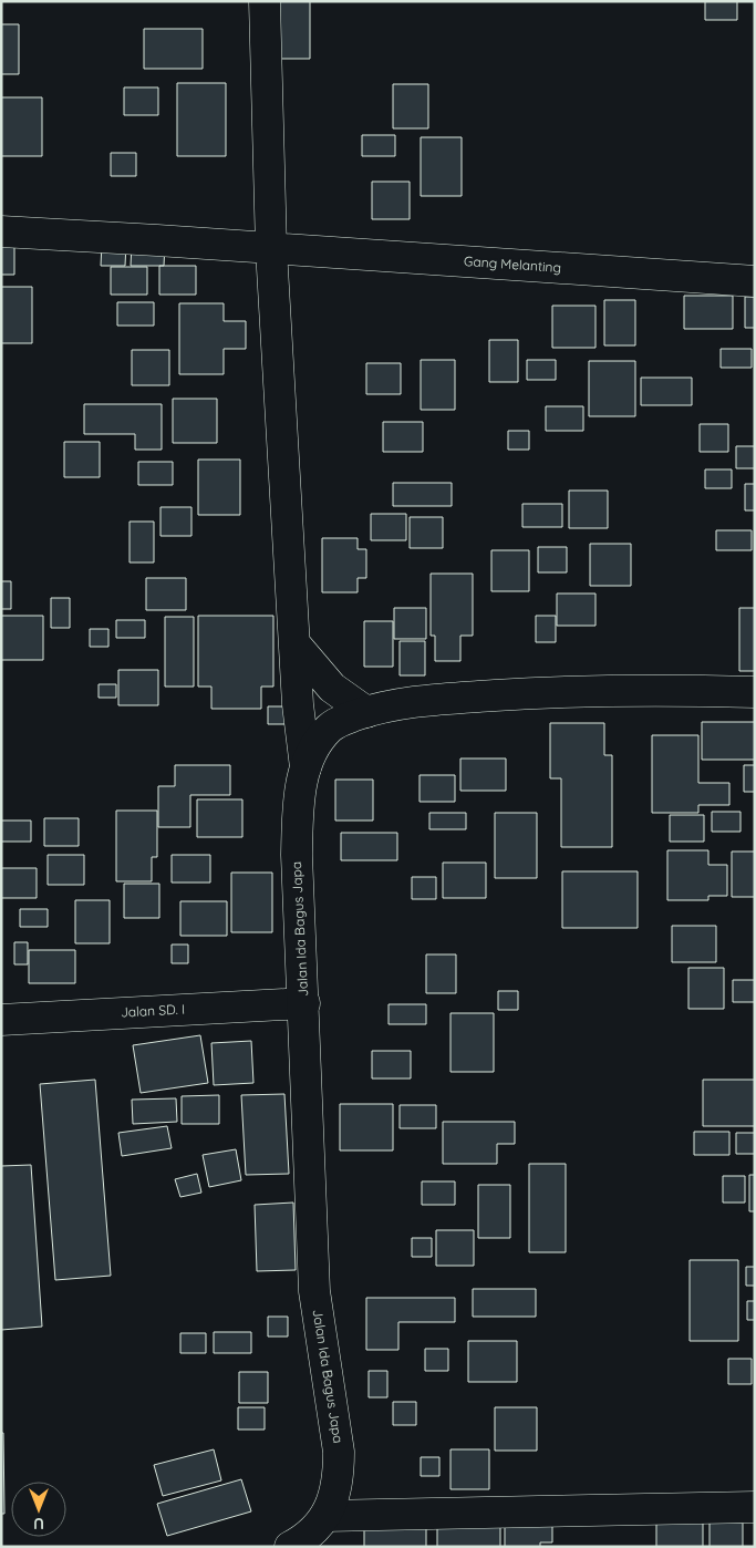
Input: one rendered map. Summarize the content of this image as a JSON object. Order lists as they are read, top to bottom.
{
  "streets": {
    "street": ["Gang Melanting", "Jalan Ida Bagus Japa", "Jalan SD. I"]
  },
  "crossings": [
    ["Jalan Ida Bagus Japa", "Jalan SD. I"]
  ],
  "north": "bottom"
}
